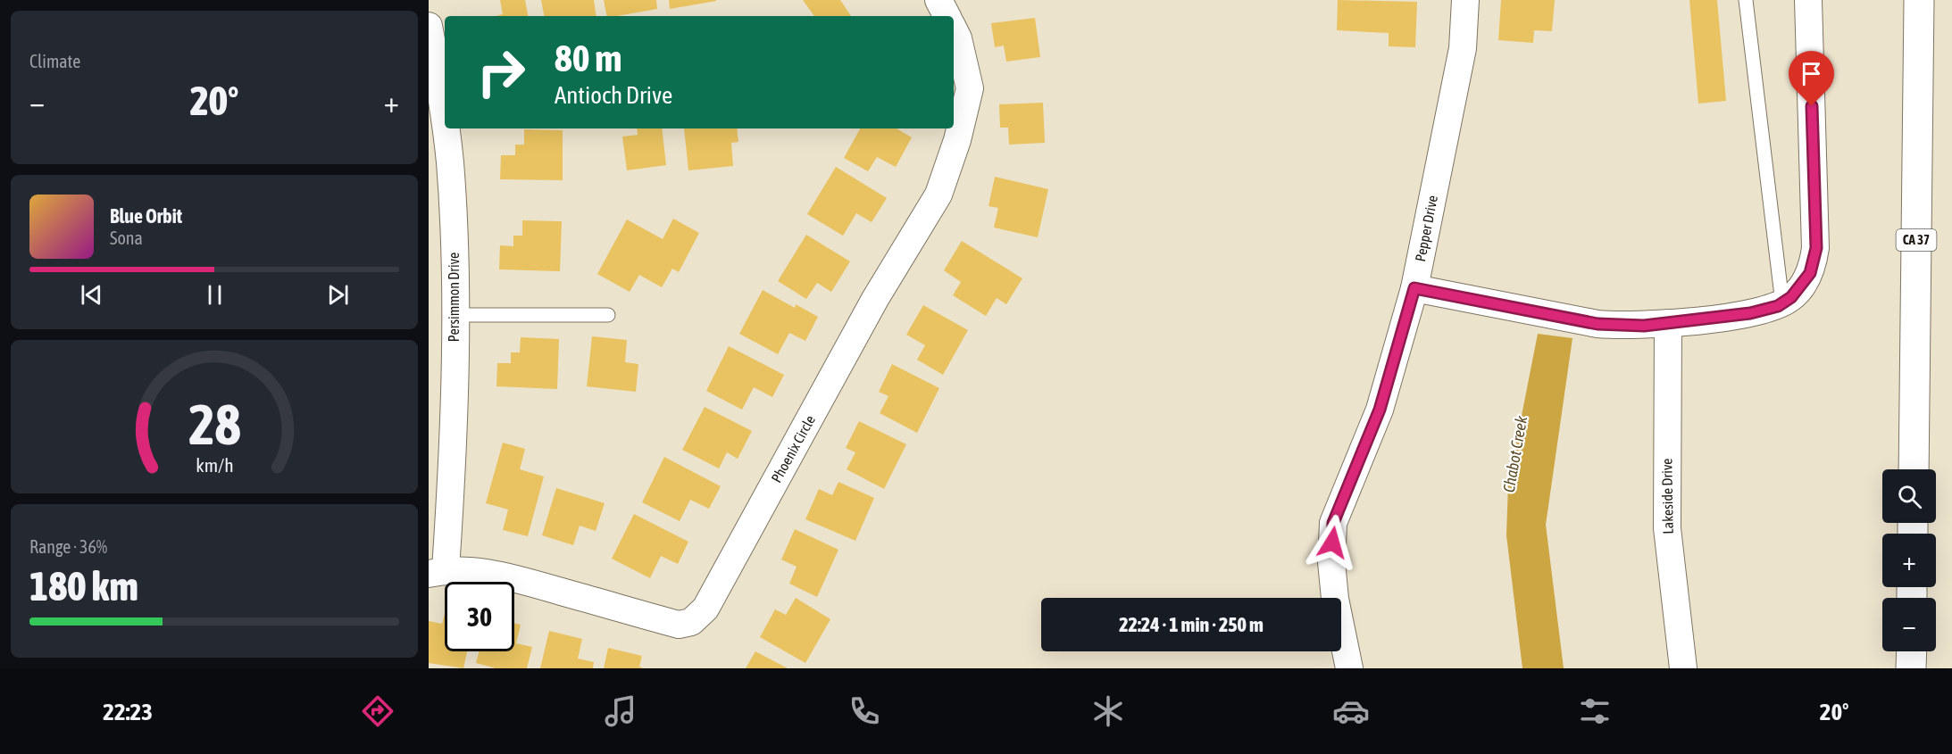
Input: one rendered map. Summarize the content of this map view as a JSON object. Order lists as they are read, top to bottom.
{
  "streets": {
    "highway": ["CA 37"],
    "street": [
      "Pepper Drive",
      "Persimmon Drive",
      "Phoenix Circle",
      "Lakeside Drive"
    ]
  },
  "crossings": [
    ["Persimmon Drive", "Phoenix Circle"]
  ],
  "water": ["Chabot Creek"],
  "page": {
    "tile": [
      "Climate",
      ["Range · 36%", "180 km"]
    ],
    "turn": ["80 m", "Antioch Drive"],
    "heat": ["−", "20°", "+"],
    "song": ["Blue Orbit", "Sona"],
    "map_buttons": ["+", "−"],
    "limit": "30",
    "trip": "22:24 · 1 min · 250 m",
    "tabs": ["22:23", "20°"],
    "gauge": ["28", "km/h"]
  }
}
